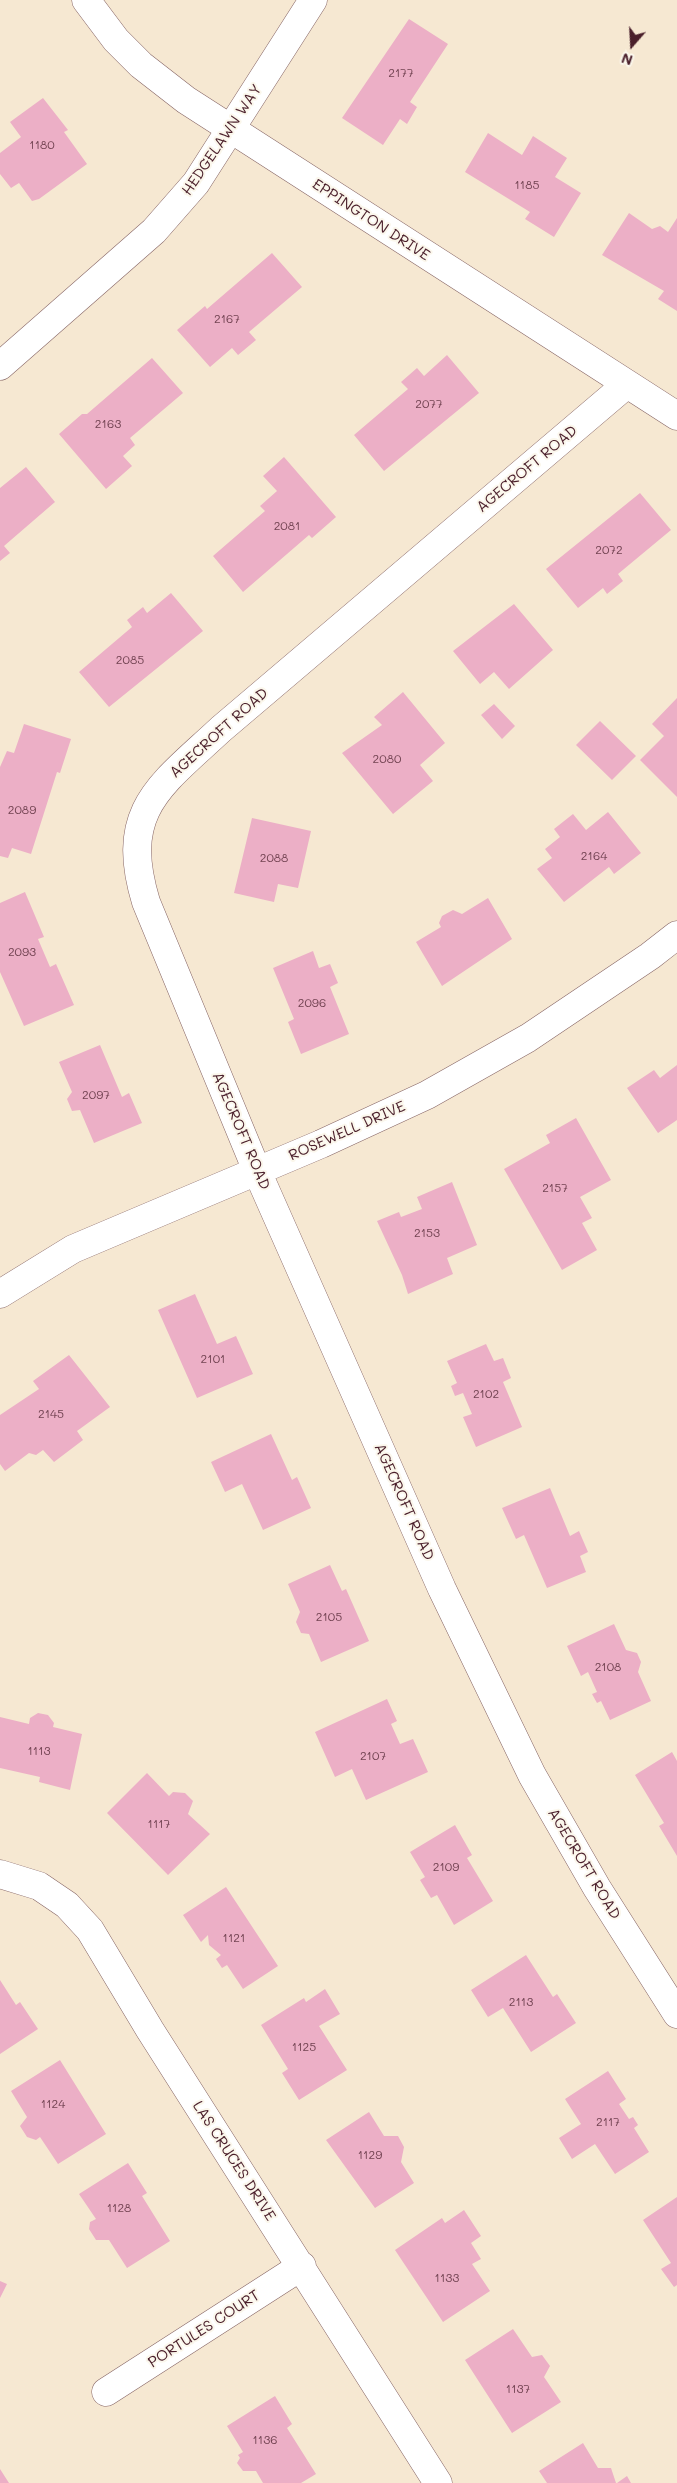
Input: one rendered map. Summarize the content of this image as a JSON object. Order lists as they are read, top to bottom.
{
  "streets": {
    "street": [
      "HEDGELAWN WAY",
      "EPPINGTON DRIVE",
      "AGECROFT ROAD",
      "ROSEWELL DRIVE",
      "LAS CRUCES DRIVE",
      "PORTULES COURT"
    ]
  },
  "crossings": [
    ["HEDGELAWN WAY", "EPPINGTON DRIVE"],
    ["EPPINGTON DRIVE", "AGECROFT ROAD"],
    ["AGECROFT ROAD", "ROSEWELL DRIVE"],
    ["LAS CRUCES DRIVE", "PORTULES COURT"]
  ],
  "house_numbers": [
    "2177",
    "1180",
    "1185",
    "2167",
    "2077",
    "2163",
    "2081",
    "2072",
    "2085",
    "2080",
    "2089",
    "2164",
    "2088",
    "2093",
    "2096",
    "2097",
    "2157",
    "2153",
    "2101",
    "2102",
    "2145",
    "2105",
    "2108",
    "1113",
    "2107",
    "1117",
    "2109",
    "1121",
    "2113",
    "1125",
    "1124",
    "2117",
    "1129",
    "1128",
    "1133",
    "1137",
    "1136"
  ],
  "north": "bottom"
}
